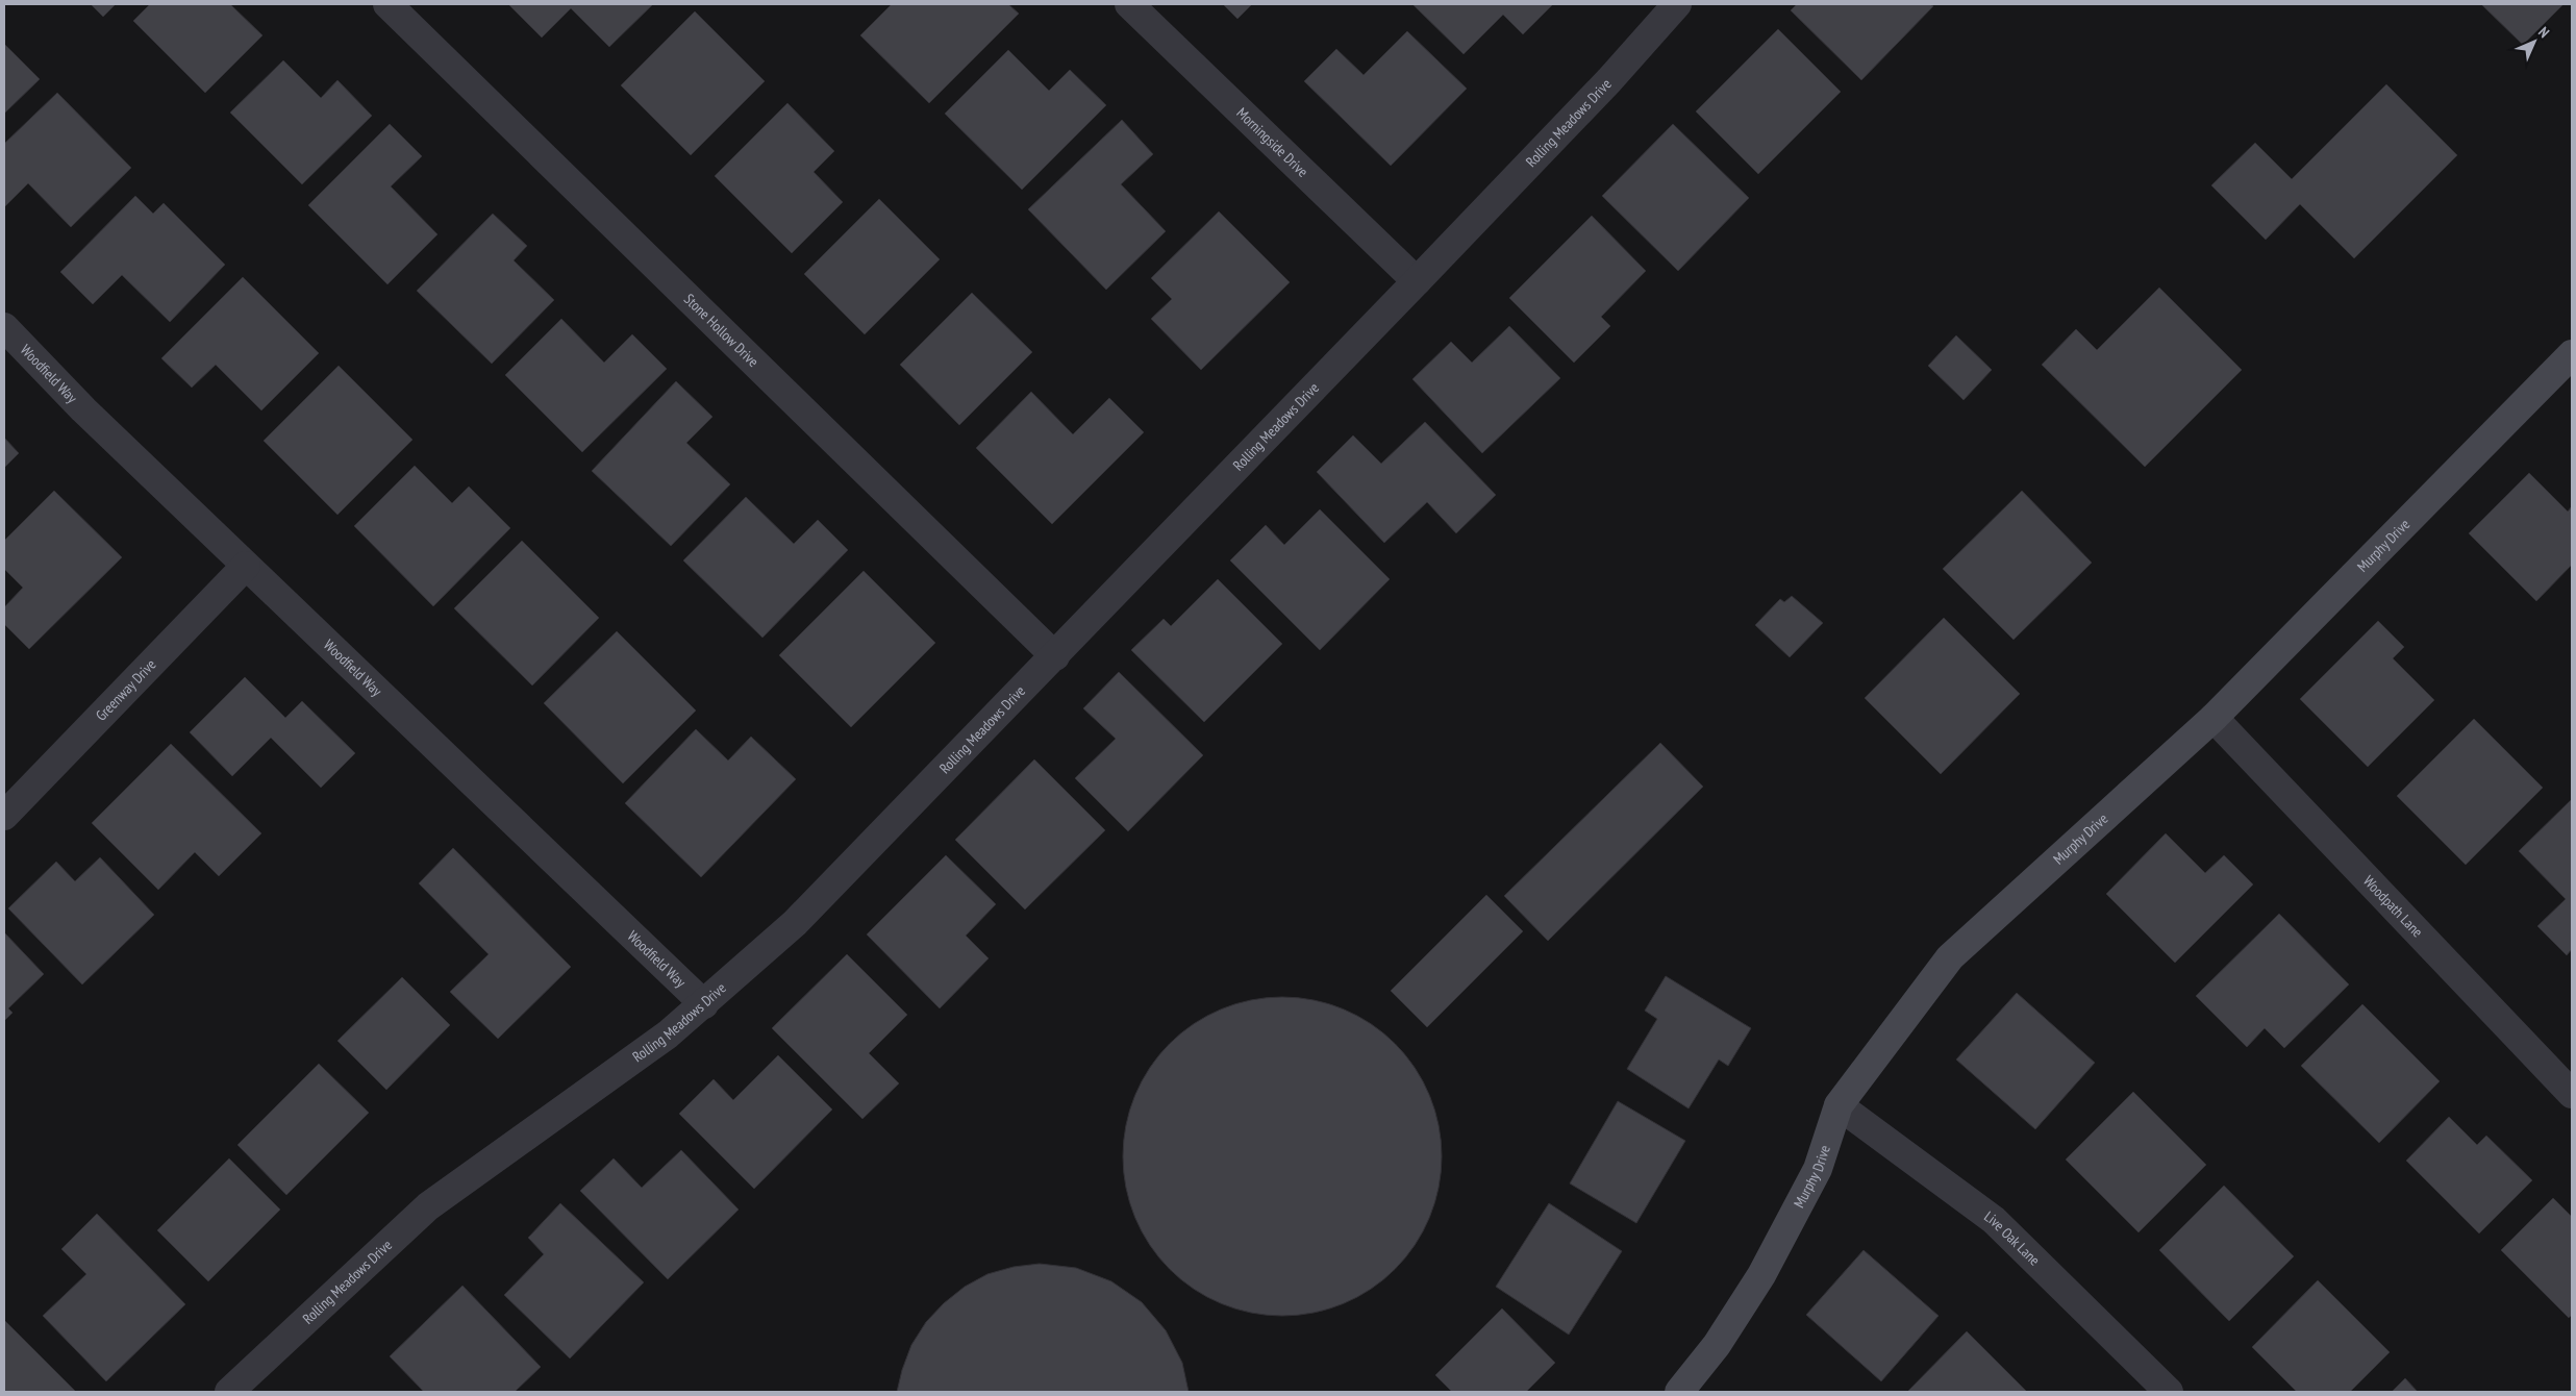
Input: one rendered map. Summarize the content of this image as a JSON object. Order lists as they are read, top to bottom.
{
  "streets": {
    "street": [
      "Rolling Meadows Drive",
      "Morningside Drive",
      "Stone Hollow Drive",
      "Woodfield Way",
      "Murphy Drive",
      "Greenway Drive",
      "Woodpath Lane",
      "Live Oak Lane"
    ]
  },
  "crossings": [
    ["Rolling Meadows Drive", "Morningside Drive"],
    ["Rolling Meadows Drive", "Stone Hollow Drive"],
    ["Rolling Meadows Drive", "Woodfield Way"],
    ["Woodfield Way", "Greenway Drive"],
    ["Murphy Drive", "Woodpath Lane"],
    ["Murphy Drive", "Live Oak Lane"]
  ],
  "north": "top right"
}
